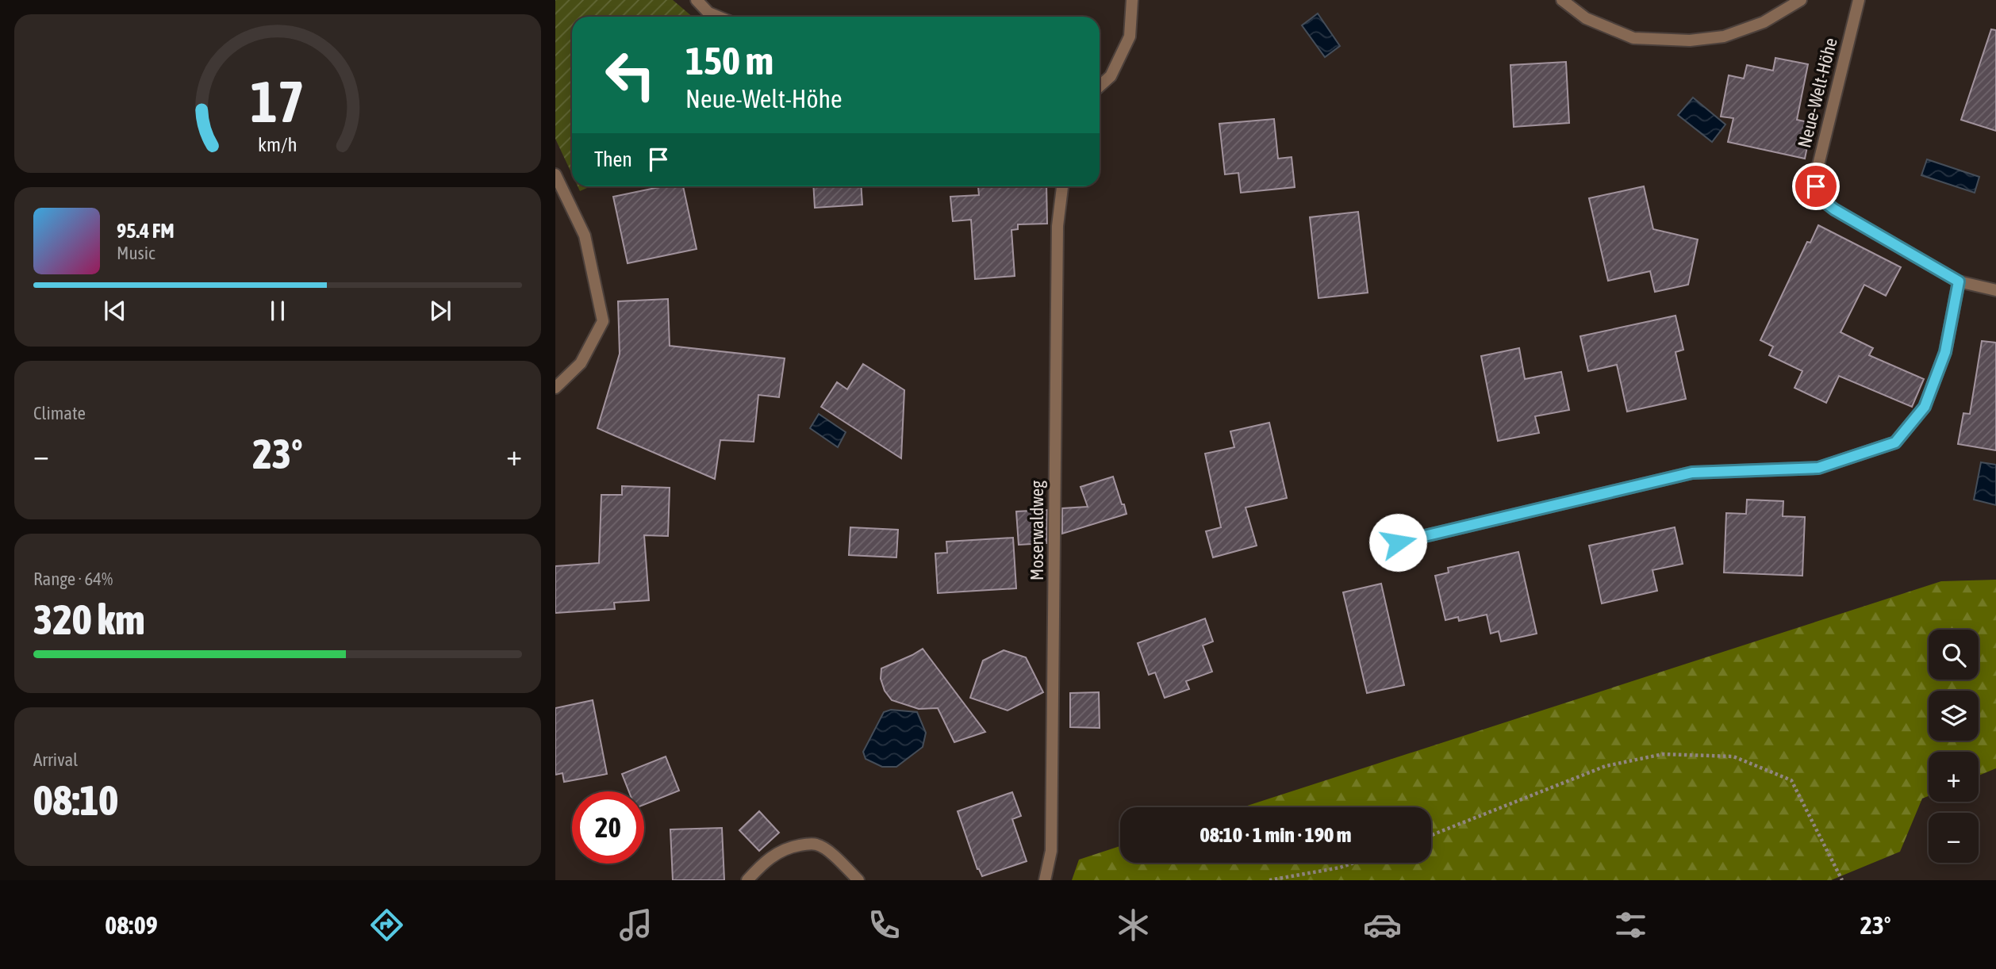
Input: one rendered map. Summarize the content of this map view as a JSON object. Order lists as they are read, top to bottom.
{
  "streets": {
    "street": ["Neue-Welt-Höhe", "Moserwaldweg"]
  },
  "page": {
    "turn": ["150 m", "Neue-Welt-Höhe"],
    "then": "Then",
    "song": ["95.4 FM", "Music"],
    "tile": [
      "Climate",
      ["Range · 64%", "320 km"],
      ["Arrival", "08:10"]
    ],
    "heat": ["−", "23°", "+"],
    "map_buttons": ["+", "−"],
    "limit": "20",
    "trip": "08:10 · 1 min · 190 m",
    "tabs": ["08:09", "23°"],
    "gauge": ["17", "km/h"]
  }
}
